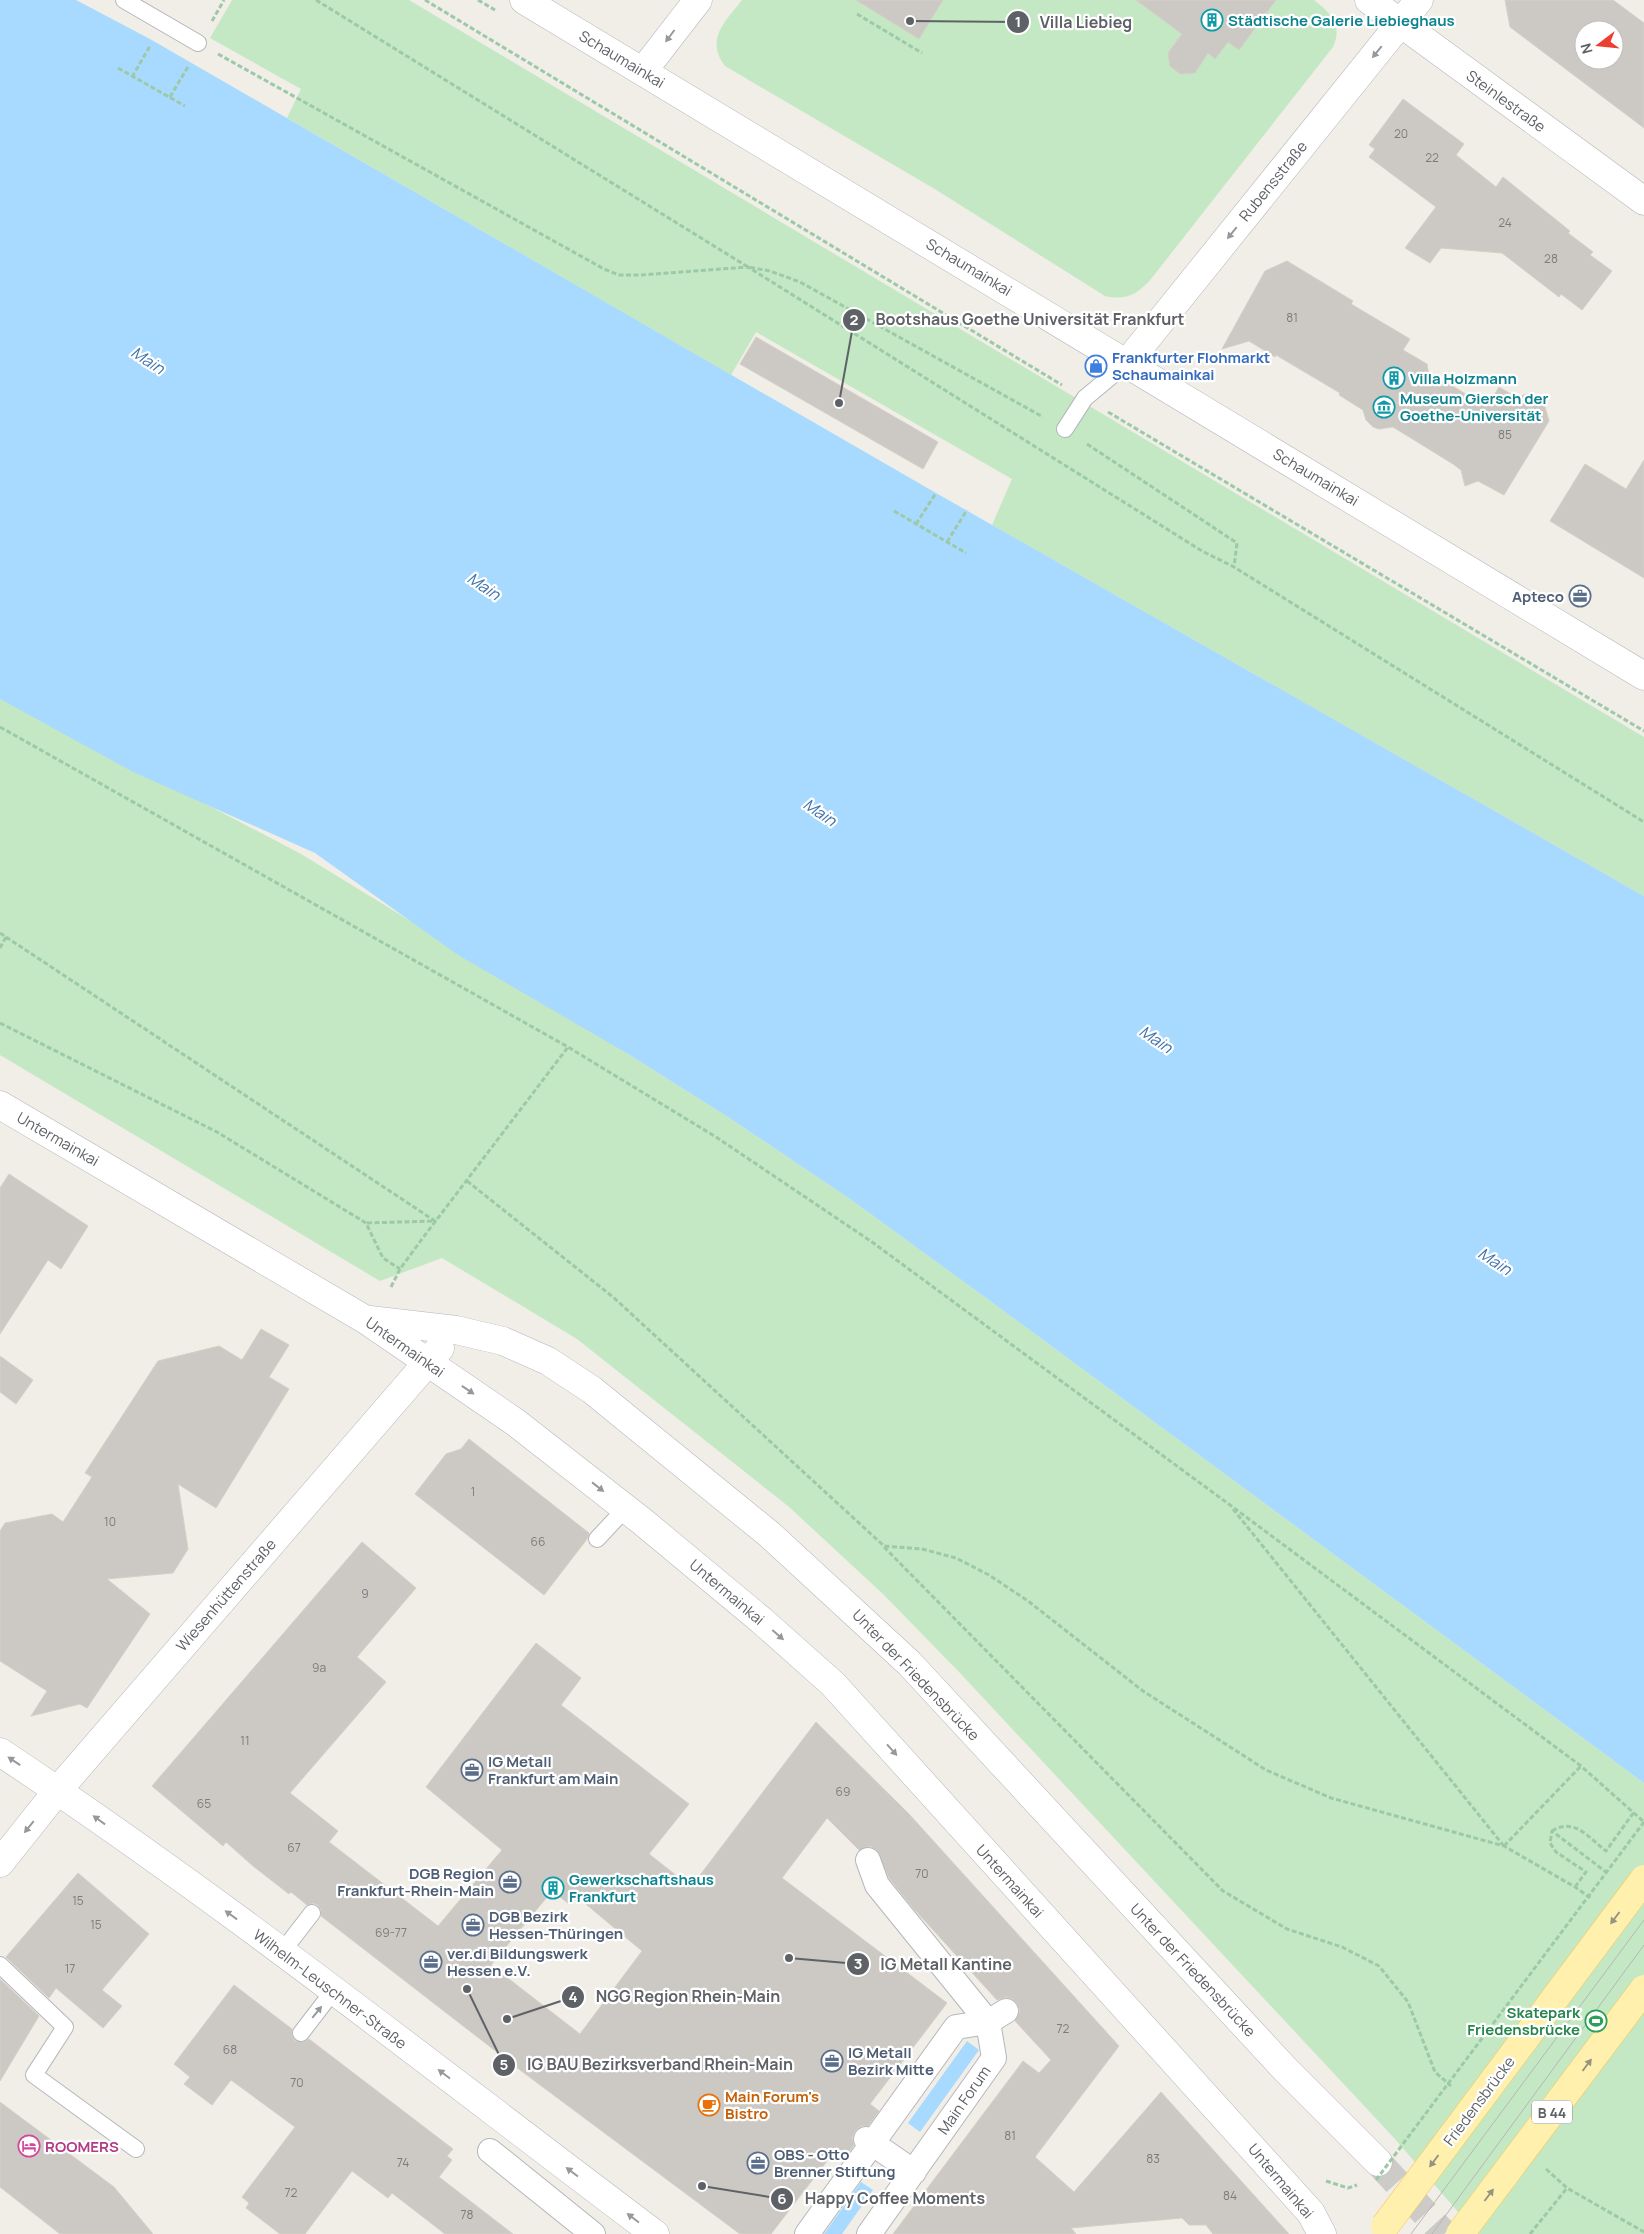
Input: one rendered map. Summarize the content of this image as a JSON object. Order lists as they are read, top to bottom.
{
  "streets": {
    "main road": ["Friedensbrücke", "B 44"],
    "street": [
      "Schaumainkai",
      "Steinlestraße",
      "Rubensstraße",
      "Untermainkai",
      "Wiesenhüttenstraße",
      "Unter der Friedensbrücke",
      "Wilhelm-Leuschner-Straße",
      "Main Forum"
    ]
  },
  "crossings": [
    ["Schaumainkai", "Rubensstraße"],
    ["Steinlestraße", "Rubensstraße"],
    ["Untermainkai", "Wiesenhüttenstraße"],
    ["Untermainkai", "Unter der Friedensbrücke"],
    ["Wiesenhüttenstraße", "Unter der Friedensbrücke"],
    ["Wiesenhüttenstraße", "Wilhelm-Leuschner-Straße"]
  ],
  "one_way": ["Rubensstraße", "Untermainkai", "Wilhelm-Leuschner-Straße"],
  "water": ["Main"],
  "places": {
    "building": ["Städtische Galerie Liebieghaus", "Villa Holzmann", "Gewerkschaftshaus Frankfurt"],
    "other": [
      "Villa Liebieg",
      "Bootshaus Goethe Universität Frankfurt",
      "IG Metall Kantine",
      "IG BAU Bezirksverband Rhein-Main",
      "NGG Region Rhein-Main",
      "Happy Coffee Moments"
    ],
    "shop": ["Frankfurter Flohmarkt Schaumainkai"],
    "museum": ["Museum Giersch der Goethe-Universität"],
    "office": [
      "Apteco",
      "IG Metall Frankfurt am Main",
      "DGB Region Frankfurt-Rhein-Main",
      "DGB Bezirk Hessen-Thüringen",
      "ver.di Bildungswerk Hessen e.V.",
      "IG Metall Bezirk Mitte",
      "OBS - Otto Brenner Stiftung"
    ],
    "sports": ["Skatepark Friedensbrücke"],
    "cafe": ["Main Forum's Bistro"],
    "hotel": ["ROOMERS"]
  },
  "house_numbers": [
    "20",
    "22",
    "24",
    "28",
    "81",
    "85",
    "1",
    "10",
    "66",
    "9",
    "9a",
    "11",
    "69",
    "65",
    "67",
    "70",
    "15",
    "15",
    "69-77",
    "17",
    "72",
    "68",
    "70",
    "81",
    "83",
    "74",
    "72",
    "84",
    "78"
  ],
  "north": "left"
}
